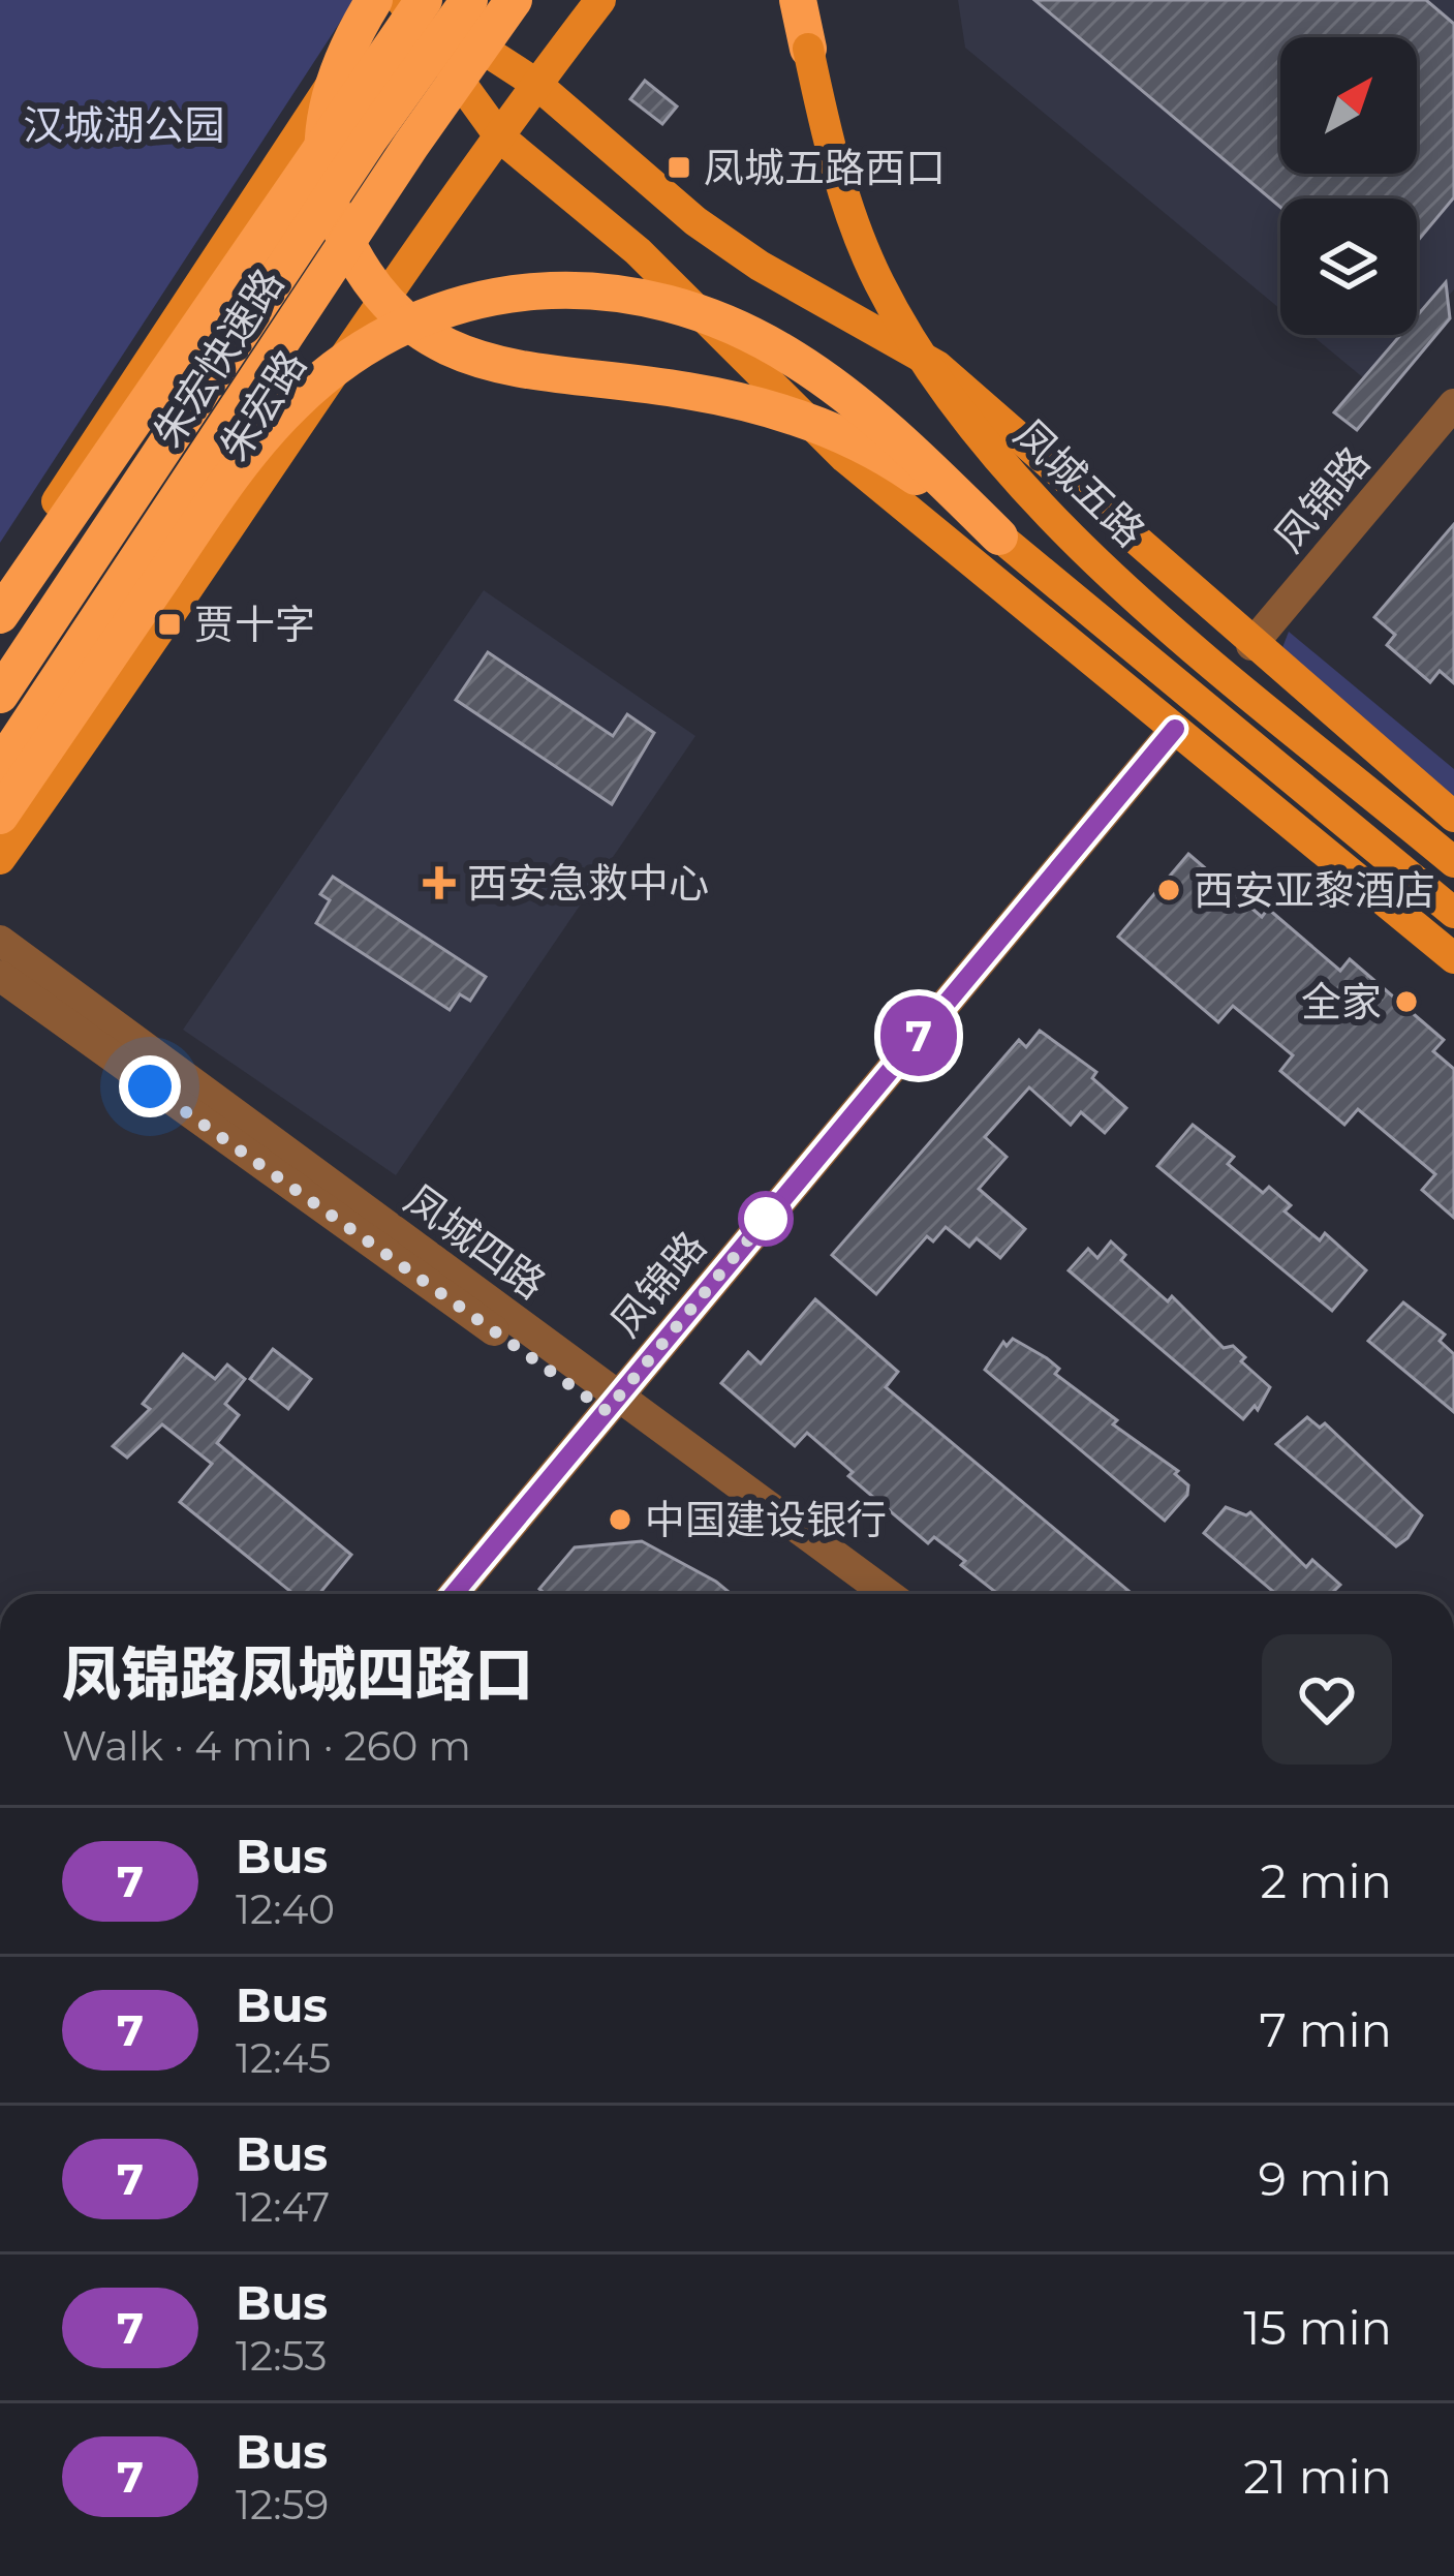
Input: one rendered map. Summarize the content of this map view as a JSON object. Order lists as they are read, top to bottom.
{
  "streets": {
    "highway": ["朱宏快速路"],
    "main road": ["朱宏路", "凤城五路"],
    "street": ["凤锦路", "凤城四路"]
  },
  "crossings": [
    ["凤锦路", "凤城四路"]
  ],
  "parks": ["汉城湖公园"],
  "places": {
    "transit": ["凤城五路西口", "贾十字"],
    "health": ["西安急救中心"],
    "other": ["西安亚黎酒店", "全家", "中国建设银行"]
  },
  "lines": ["bus line 7"],
  "north": "top right",
  "page": {
    "on_map": "7",
    "heading": ["凤锦路凤城四路口", "Walk · 4 min · 260 m"],
    "list": [
      {
        "mark": "7",
        "name": "Bus",
        "note": "12:40",
        "value": "2 min"
      },
      {
        "mark": "7",
        "name": "Bus",
        "note": "12:45",
        "value": "7 min"
      },
      {
        "mark": "7",
        "name": "Bus",
        "note": "12:47",
        "value": "9 min"
      },
      {
        "mark": "7",
        "name": "Bus",
        "note": "12:53",
        "value": "15 min"
      },
      {
        "mark": "7",
        "name": "Bus",
        "note": "12:59",
        "value": "21 min"
      }
    ]
  }
}
